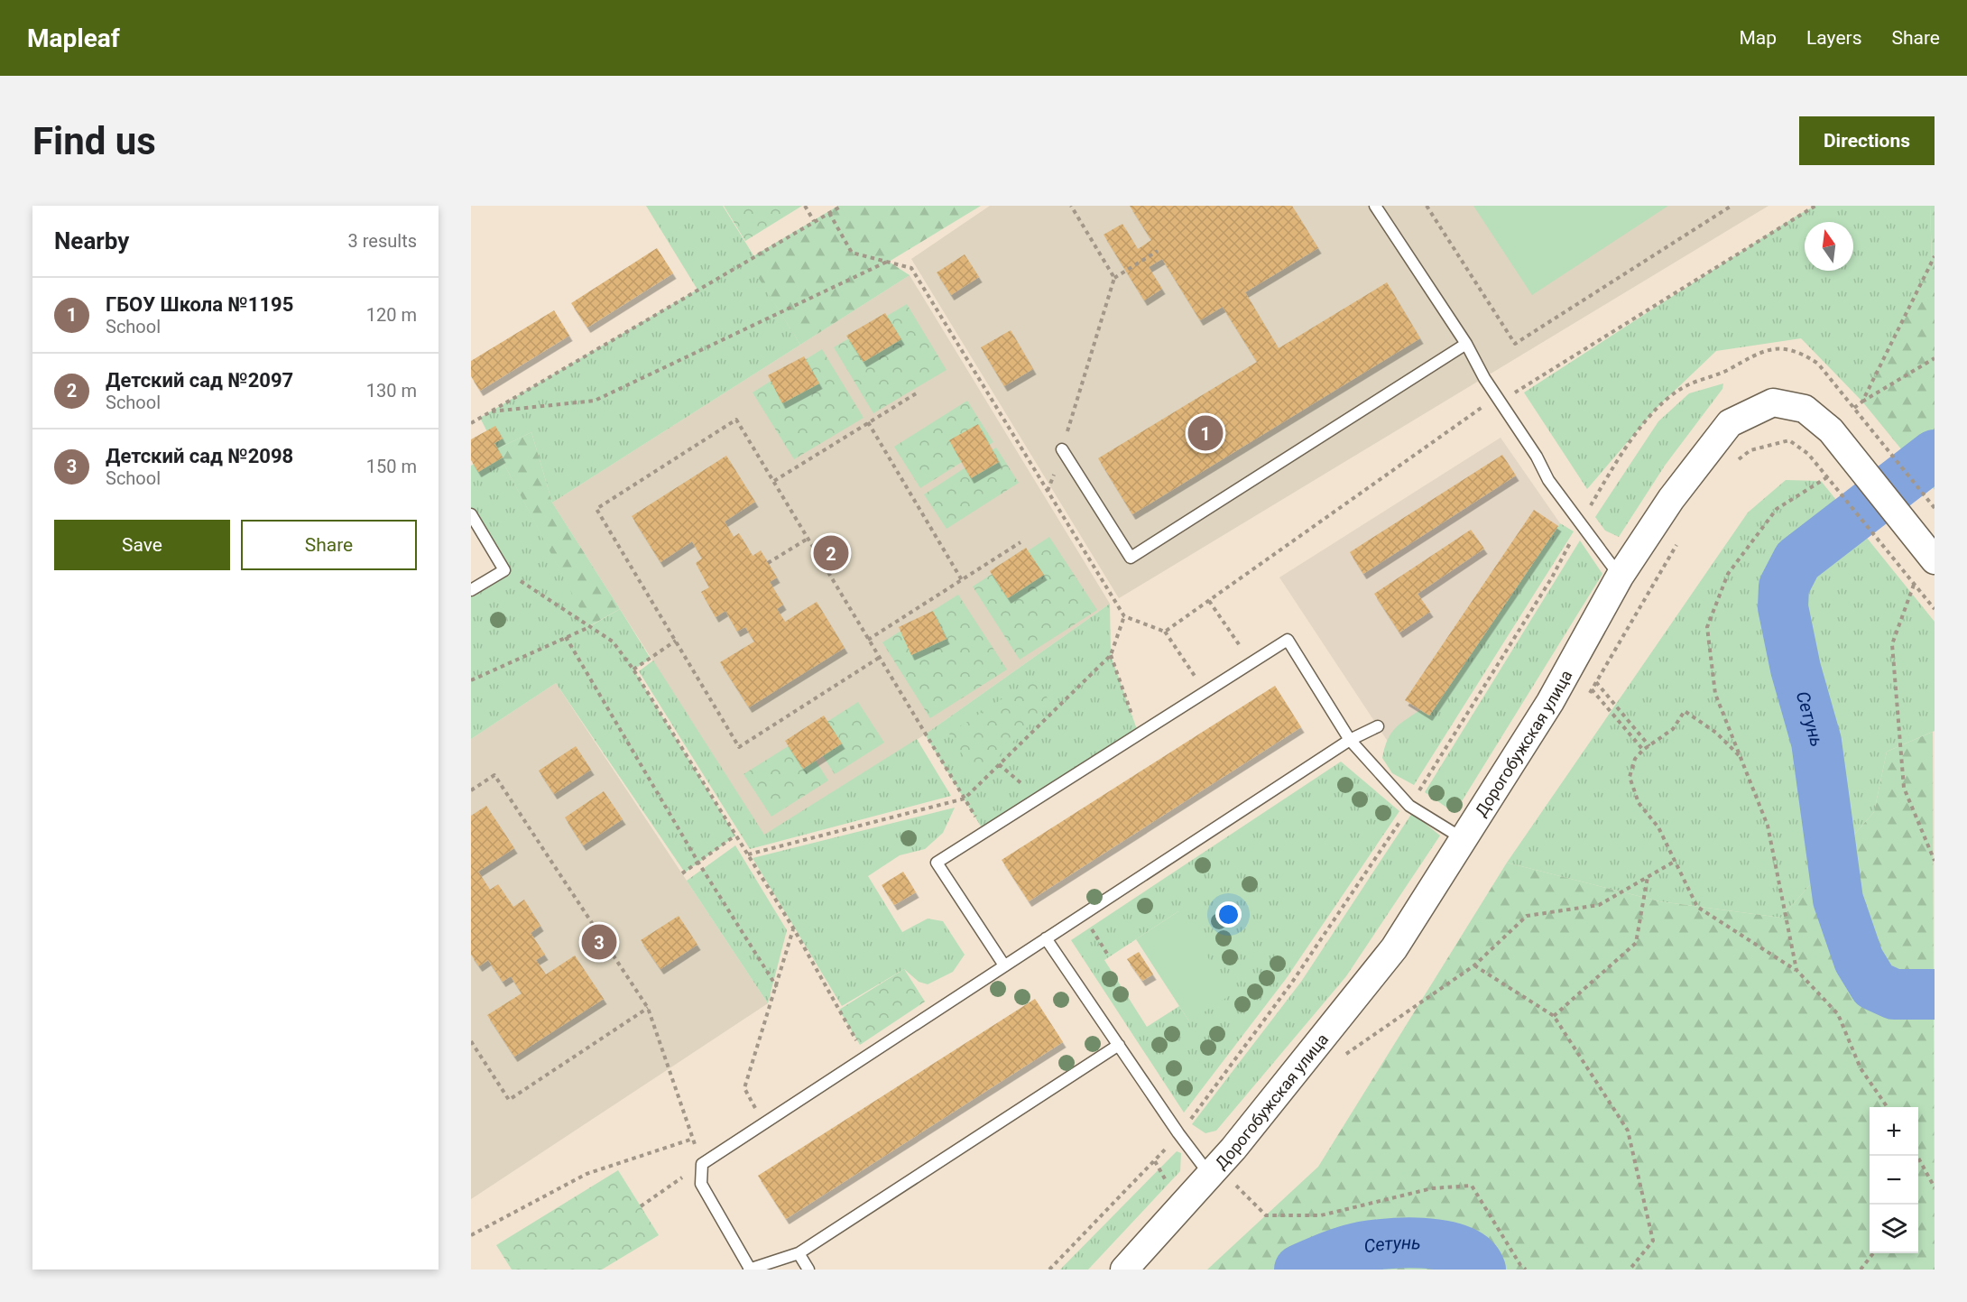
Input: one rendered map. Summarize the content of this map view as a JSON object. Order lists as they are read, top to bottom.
{
  "streets": {
    "street": ["Дорогобужская улица"]
  },
  "water": ["Сетунь"],
  "north": "top",
  "page": {
    "header": "Mapleaf",
    "nav": ["Map", "Layers", "Share"],
    "buttons": [
      "Directions",
      ["Save", "Share"]
    ],
    "title": "Find us",
    "heading": ["Nearby", "3 results"],
    "list": [
      {
        "mark": "1",
        "name": "ГБОУ Школа №1195",
        "note": "School",
        "value": "120 m"
      },
      {
        "mark": "2",
        "name": "Детский сад №2097",
        "note": "School",
        "value": "130 m"
      },
      {
        "mark": "3",
        "name": "Детский сад №2098",
        "note": "School",
        "value": "150 m"
      }
    ],
    "pins": ["1", "2", "3"],
    "map_buttons": ["+", "−"]
  }
}
